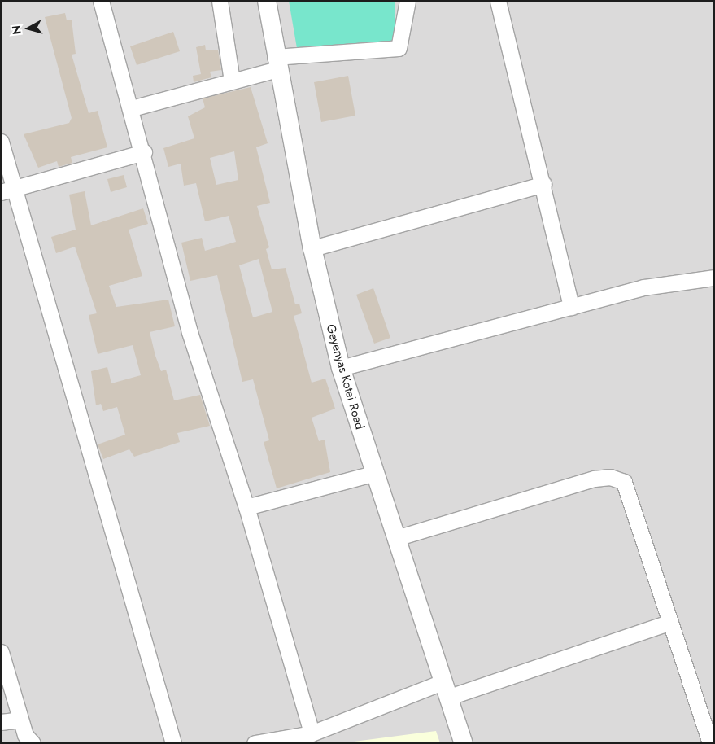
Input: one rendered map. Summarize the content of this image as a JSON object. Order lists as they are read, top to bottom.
{
  "streets": {
    "street": ["Geyenyas Kotei Road"]
  },
  "north": "left"
}
